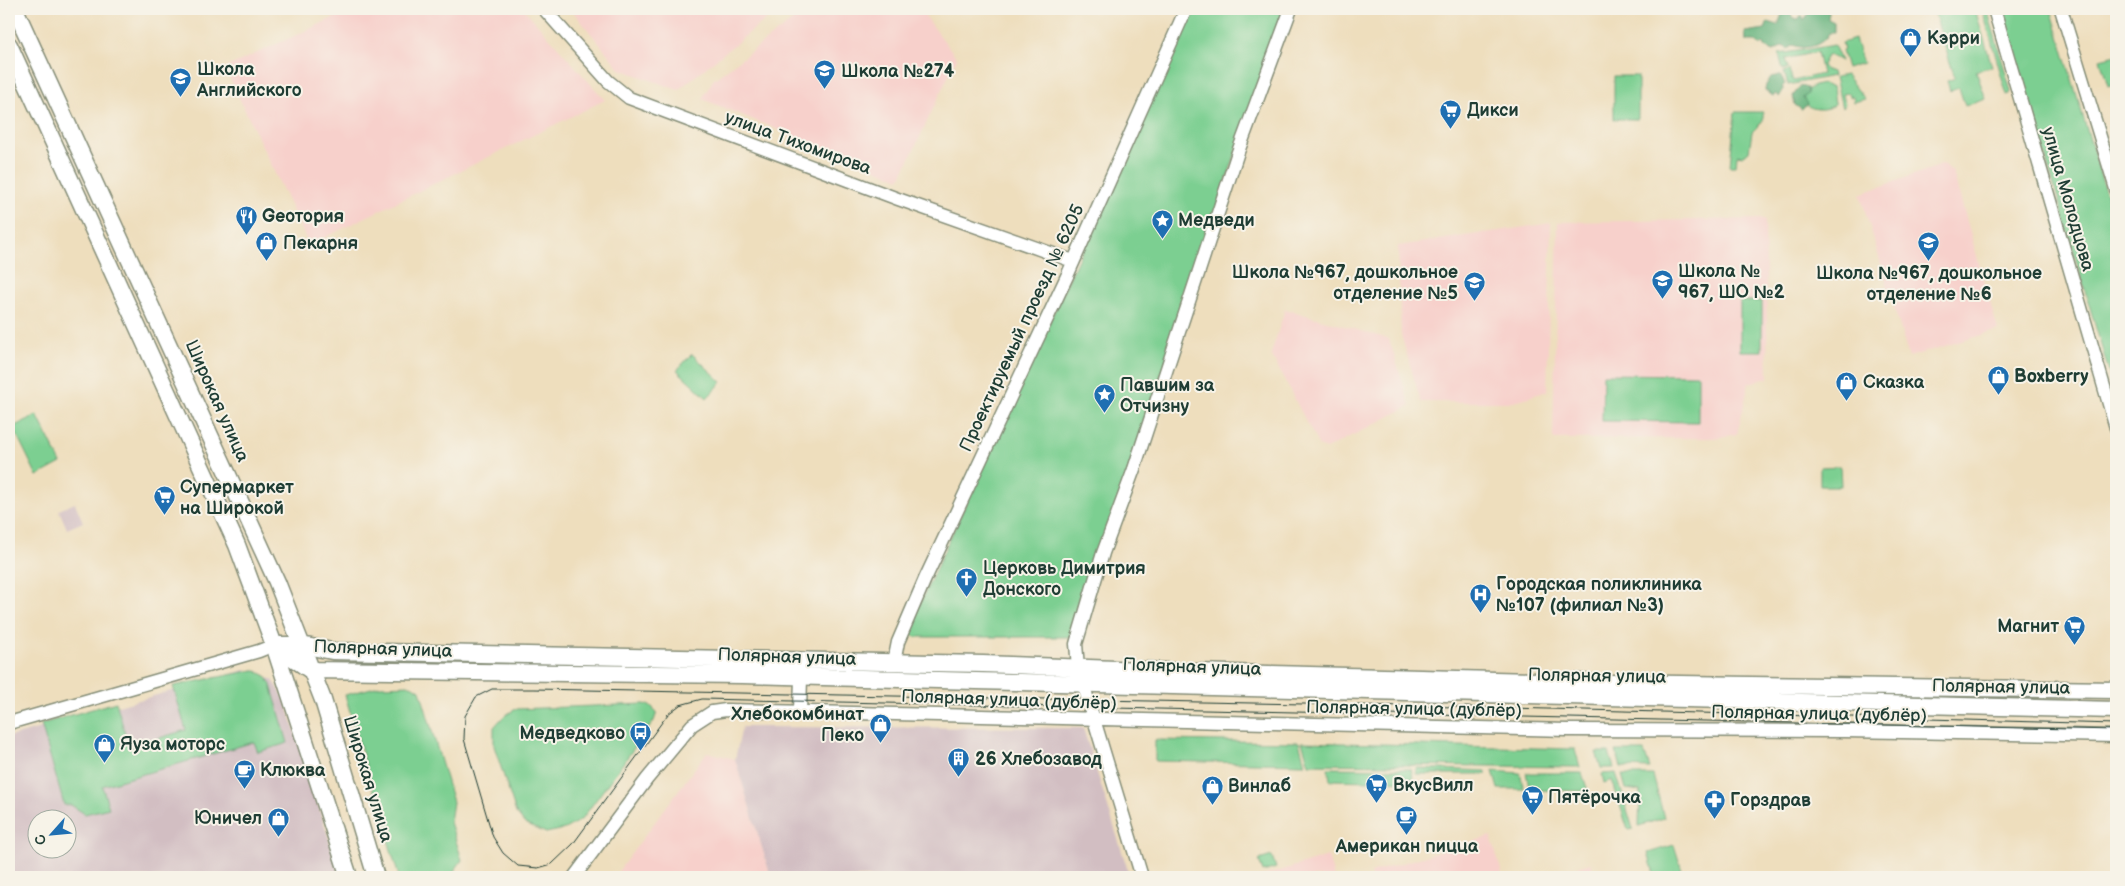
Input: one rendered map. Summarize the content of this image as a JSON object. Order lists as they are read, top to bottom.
{
  "streets": {
    "main road": ["Широкая улица", "Полярная улица"],
    "street": [
      "улица Тихомирова",
      "улица Молодцова",
      "Проектируемый проезд № 6205",
      "Полярная улица (дублёр)"
    ]
  },
  "crossings": [
    ["улица Тихомирова", "Проектируемый проезд № 6205"],
    ["Проектируемый проезд № 6205", "Полярная улица"],
    ["Широкая улица", "Полярная улица"]
  ],
  "places": {
    "shop": [
      "Кэрри",
      "Пекарня",
      "Boxberry",
      "Сказка",
      "Хлебокомбинат Пеко",
      "Яуза моторс",
      "Винлаб",
      "Юничел"
    ],
    "school or university": [
      "Школа №274",
      "Школа Английского",
      "Школа №967, дошкольное отделение №6",
      "Школа № 967, ШО №2",
      "Школа №967, дошкольное отделение №5"
    ],
    "supermarket": [
      "Дикси",
      "Супермаркет на Широкой",
      "Магнит",
      "ВкусВилл",
      "Пятёрочка"
    ],
    "restaurant": ["Gеотория"],
    "place": ["Медведи", "Павшим за Отчизну"],
    "church": ["Церковь Димитрия Донского"],
    "hospital": ["Городская поликлиника №107 (филиал №3)"],
    "bus stop": ["Медведково"],
    "building": ["26 Хлебозавод"],
    "cafe": ["Клюква", "Американ пицца"],
    "pharmacy": ["Горздрав"]
  },
  "north": "bottom left"
}
